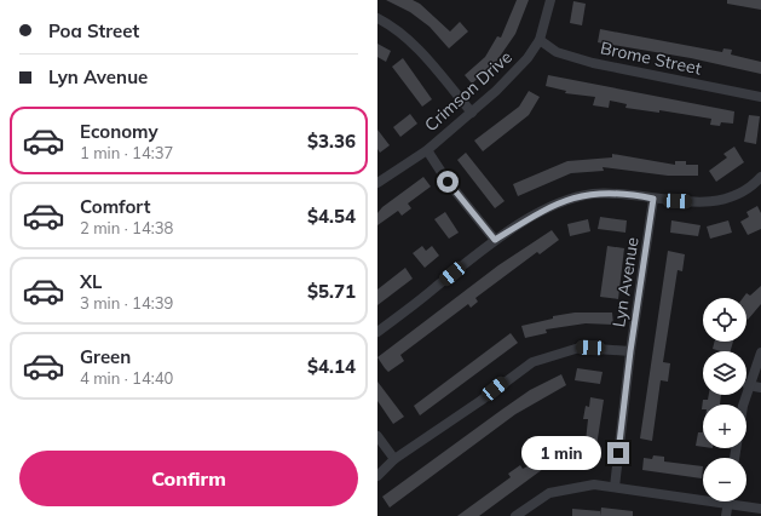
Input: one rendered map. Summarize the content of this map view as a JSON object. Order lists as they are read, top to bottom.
{
  "streets": {
    "street": ["Brome Street", "Crimson Drive", "Lyn Avenue"]
  },
  "crossings": [
    ["Brome Street", "Crimson Drive"]
  ],
  "page": {
    "banner": ["Poa Street", "Lyn Avenue"],
    "list": [
      {
        "name": "Economy",
        "note": "1 min · 14:37",
        "value": "$3.36"
      },
      {
        "name": "Comfort",
        "note": "2 min · 14:38",
        "value": "$4.54"
      },
      {
        "name": "XL",
        "note": "3 min · 14:39",
        "value": "$5.71"
      },
      {
        "name": "Green",
        "note": "4 min · 14:40",
        "value": "$4.14"
      }
    ],
    "map_buttons": ["+", "−"],
    "bubble": "1 min",
    "buttons": "Confirm"
  }
}
